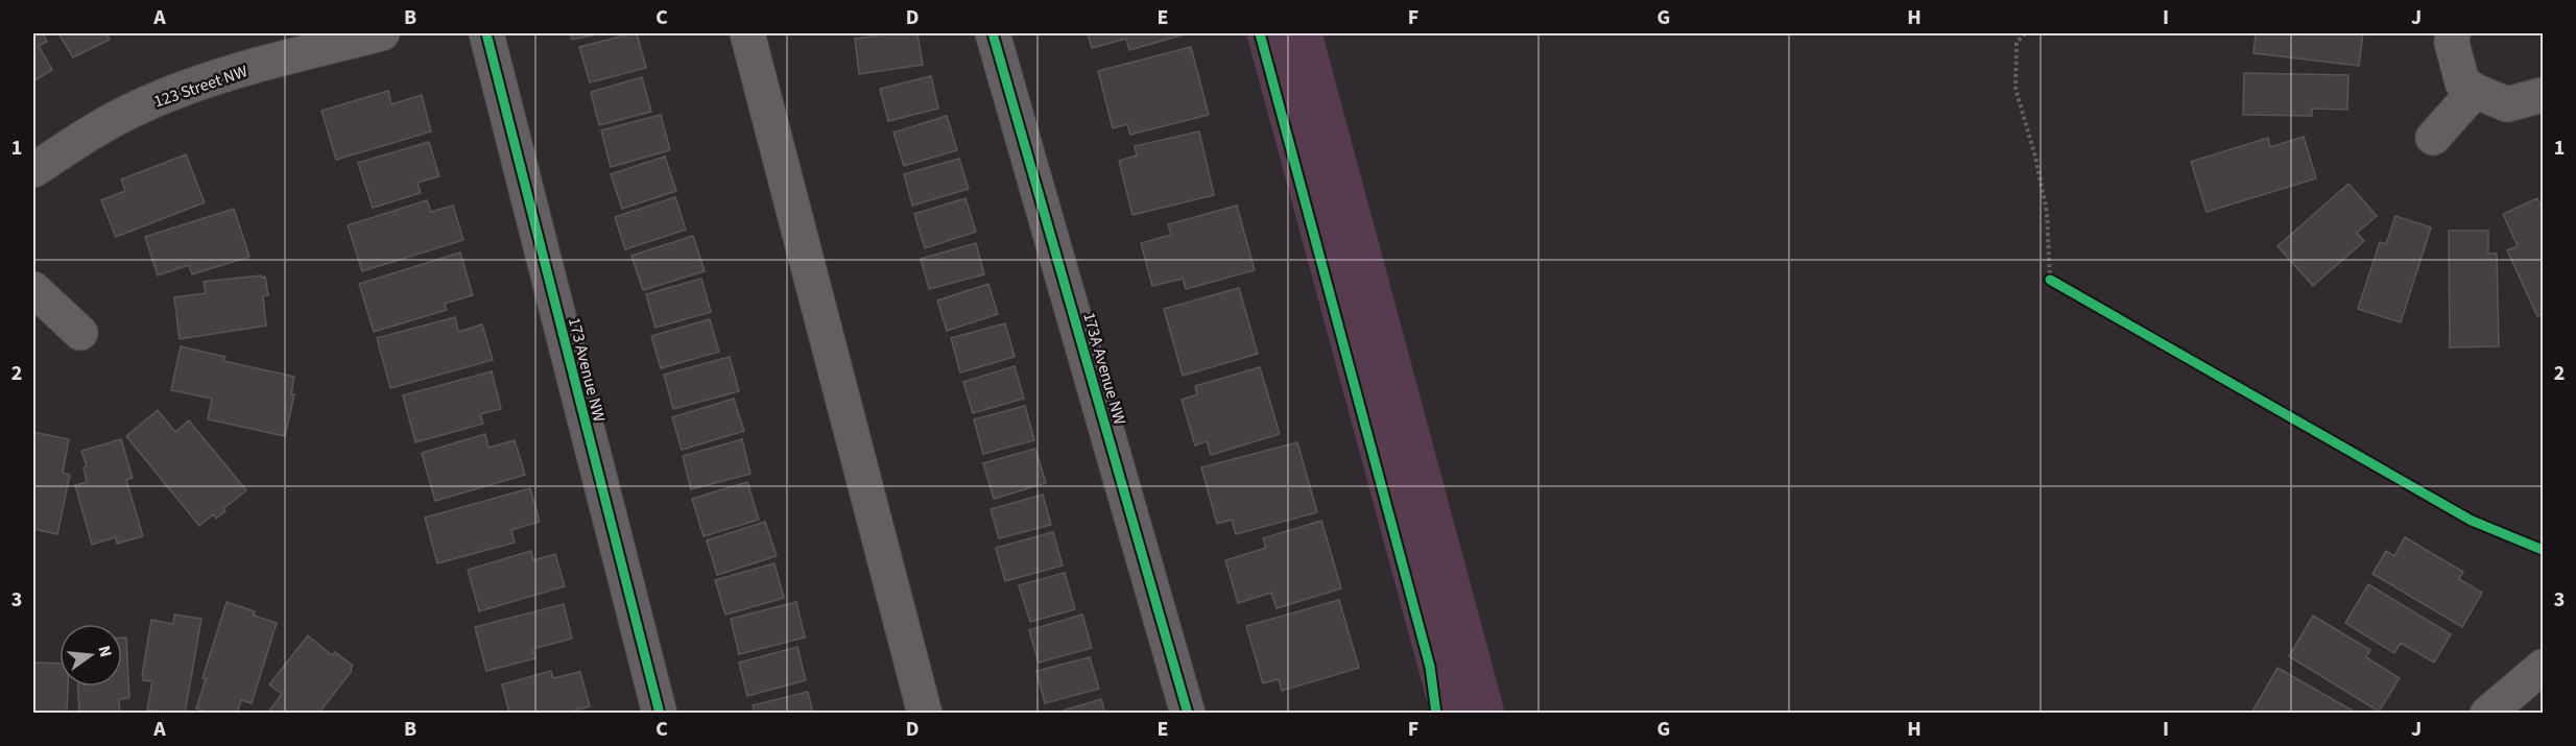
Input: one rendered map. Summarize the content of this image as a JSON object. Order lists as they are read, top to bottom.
{
  "streets": {
    "street": ["123 Street NW", "173A Avenue NW", "173 Avenue NW"]
  },
  "north": "right",
  "grid": {
    "columns": [
      "A",
      "B",
      "C",
      "D",
      "E",
      "F",
      "G",
      "H",
      "I",
      "J"
    ],
    "rows": ["1", "2", "3"]
  }
}
